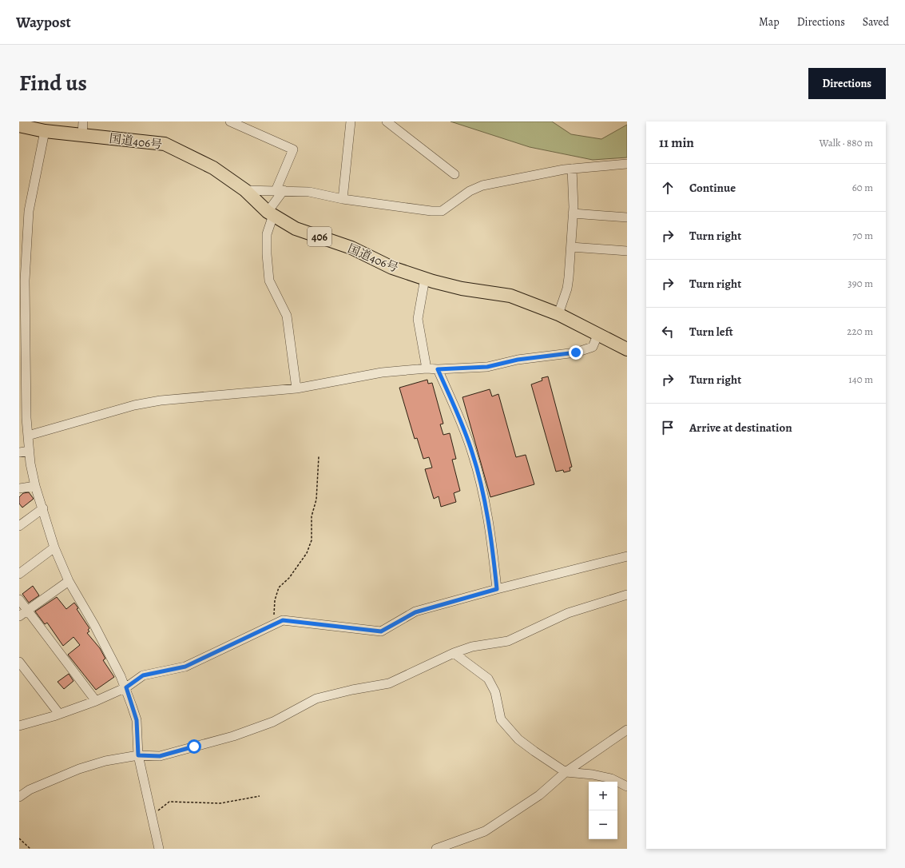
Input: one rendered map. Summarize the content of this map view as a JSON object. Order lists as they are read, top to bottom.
{
  "streets": {
    "highway": ["国道406号", "406"]
  },
  "page": {
    "header": "Waypost",
    "nav": ["Map", "Directions", "Saved"],
    "title": "Find us",
    "buttons": "Directions",
    "heading": ["11 min", "Walk · 880 m"],
    "list": [
      ["Continue", "60 m"],
      ["Turn right", "70 m"],
      ["Turn right", "390 m"],
      ["Turn left", "220 m"],
      ["Turn right", "140 m"],
      "Arrive at destination"
    ],
    "map_buttons": ["+", "−"]
  }
}
